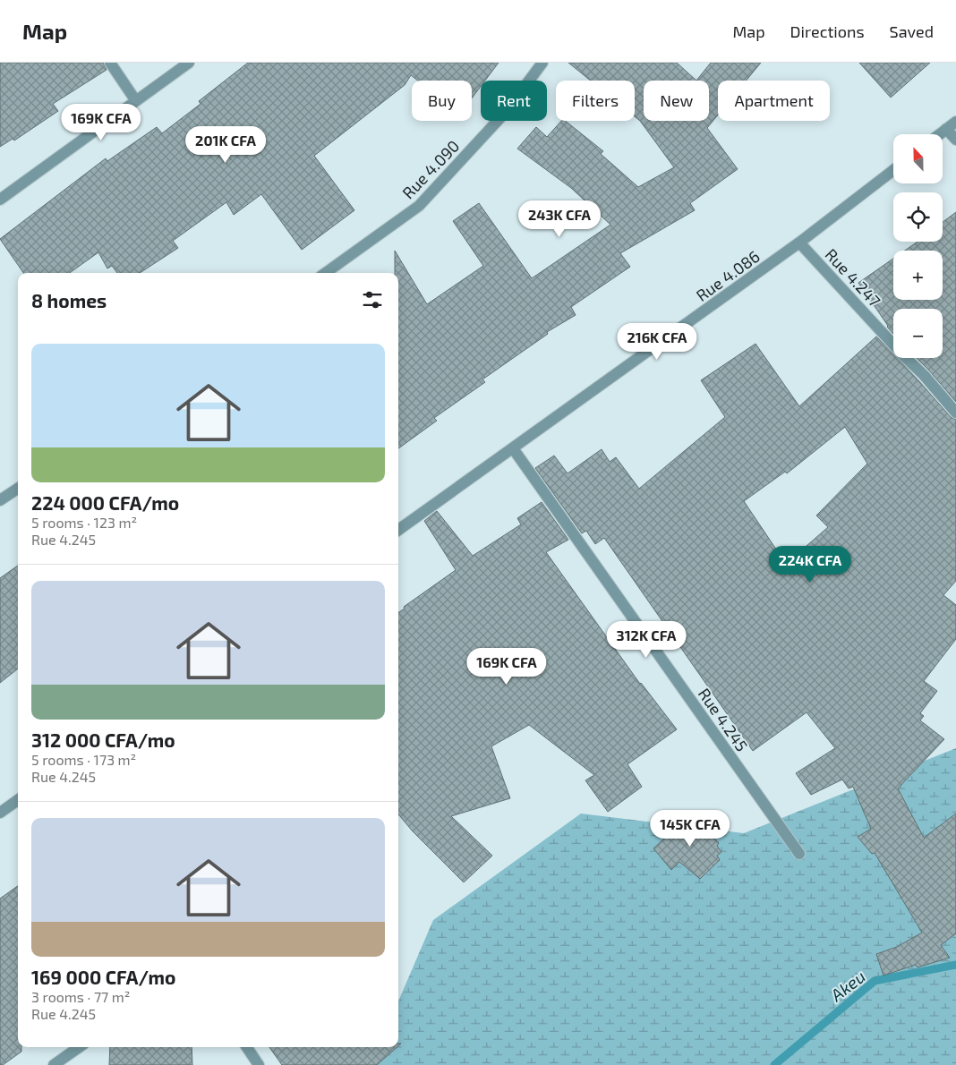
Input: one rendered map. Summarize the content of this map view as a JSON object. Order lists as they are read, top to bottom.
{
  "streets": {
    "street": [
      "Rue 4.090",
      "Rue 4.086",
      "Rue 4.247",
      "Rue 4.245"
    ]
  },
  "crossings": [
    ["Rue 4.086", "Rue 4.247"],
    ["Rue 4.086", "Rue 4.245"]
  ],
  "water": ["Akeu"],
  "north": "top",
  "page": {
    "header": "Map",
    "nav": ["Map", "Directions", "Saved"],
    "chip": [
      "Buy",
      "Rent",
      "Filters",
      "New",
      "Apartment"
    ],
    "price": [
      "169K CFA",
      "201K CFA",
      "243K CFA",
      "216K CFA",
      "224K CFA",
      "312K CFA",
      "169K CFA",
      "145K CFA"
    ],
    "map_buttons": ["+", "−"],
    "heading": "8 homes",
    "list": [
      {
        "name": "224 000 CFA/mo",
        "note": "5 rooms · 123 m² · Rue 4.245"
      },
      {
        "name": "312 000 CFA/mo",
        "note": "5 rooms · 173 m² · Rue 4.245"
      },
      {
        "name": "169 000 CFA/mo",
        "note": "3 rooms · 77 m² · Rue 4.245"
      }
    ]
  }
}
